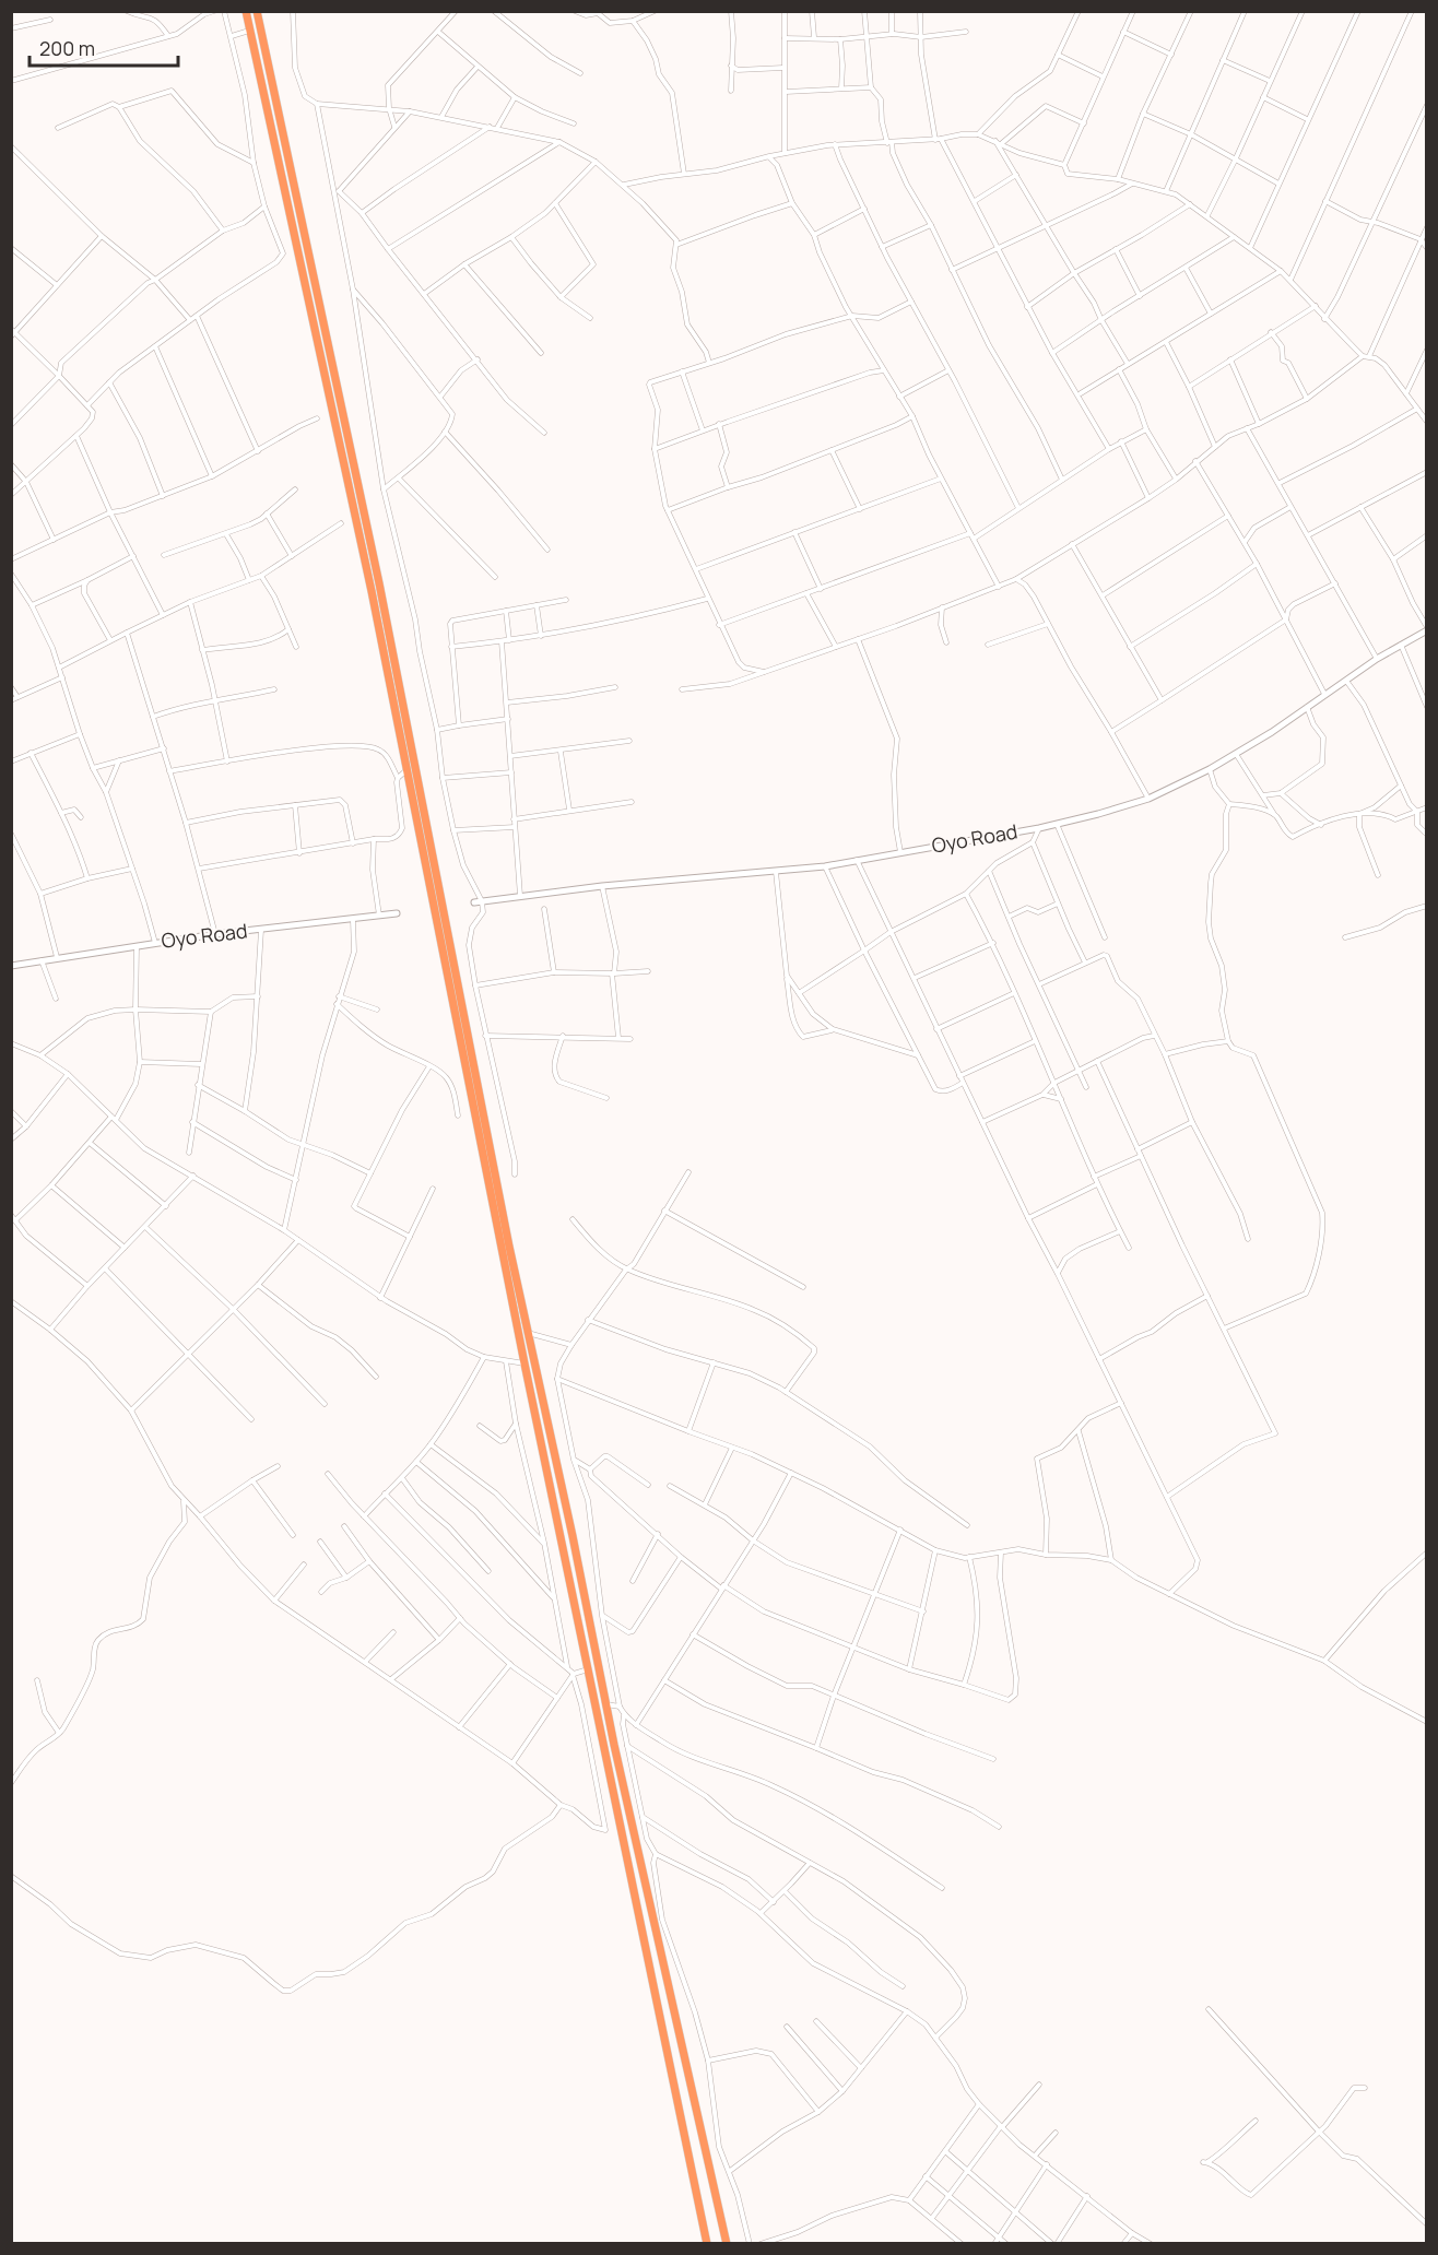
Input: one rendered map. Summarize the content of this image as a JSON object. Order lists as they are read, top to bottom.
{
  "streets": {
    "street": ["Oyo Road"]
  },
  "scale_bar": "200 m"
}
